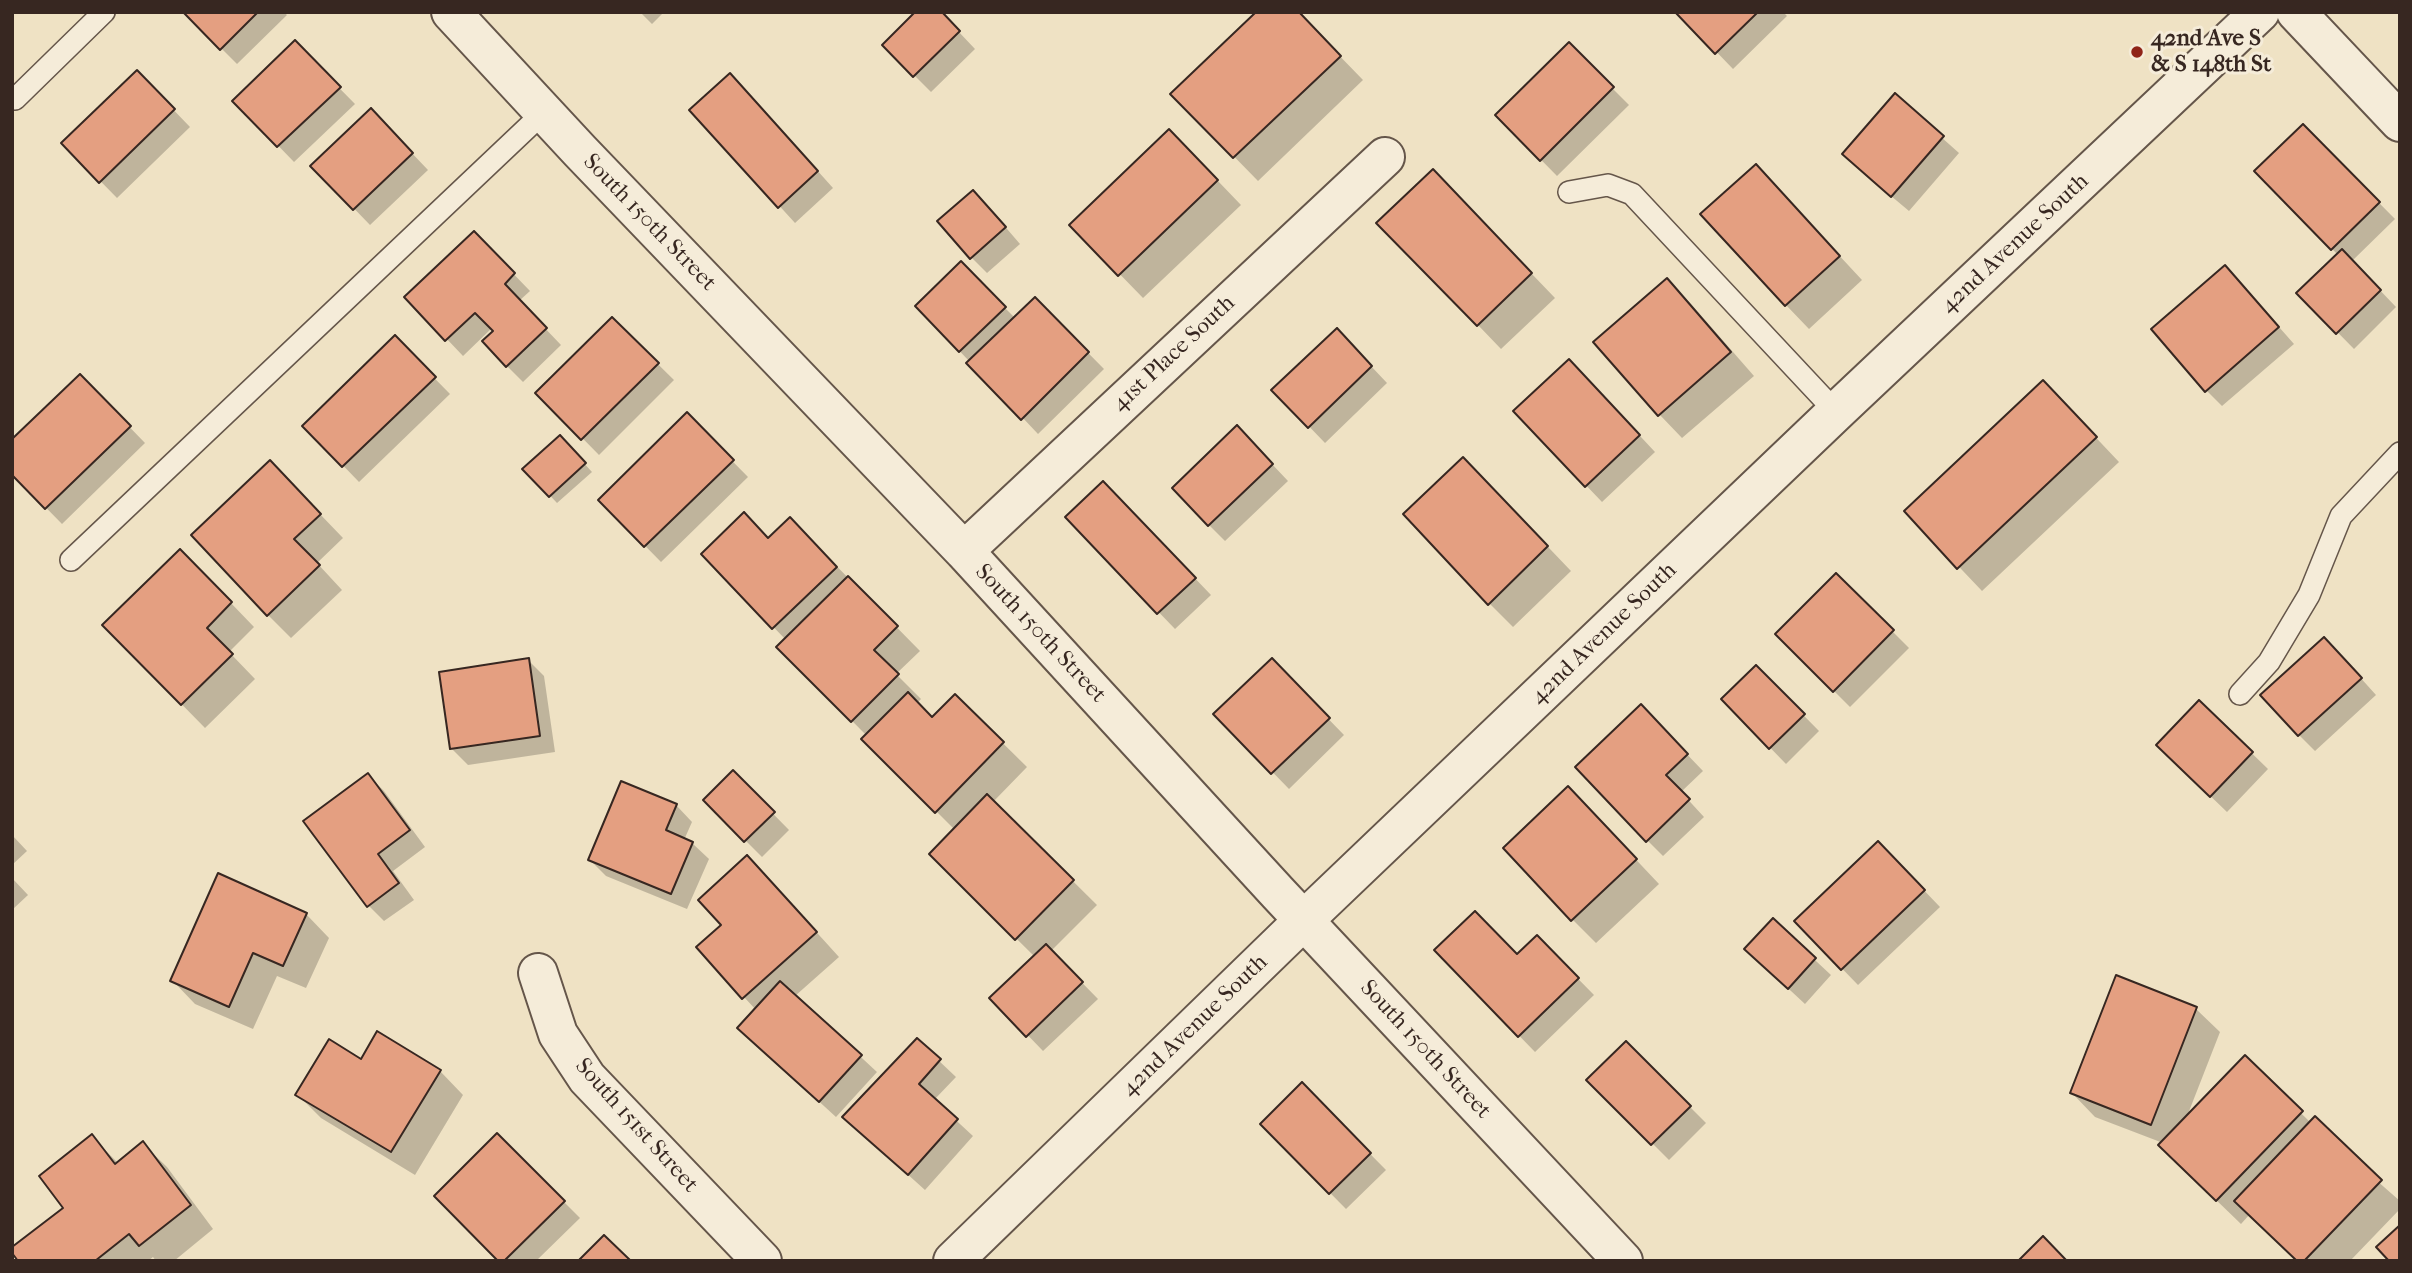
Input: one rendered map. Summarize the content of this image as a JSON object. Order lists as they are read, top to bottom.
{
  "streets": {
    "street": [
      "South 150th Street",
      "42nd Avenue South",
      "41st Place South",
      "South 151st Street"
    ]
  },
  "crossings": [
    ["South 150th Street", "42nd Avenue South"],
    ["South 150th Street", "41st Place South"]
  ],
  "places": ["42nd Ave S & S 148th St"]
}
